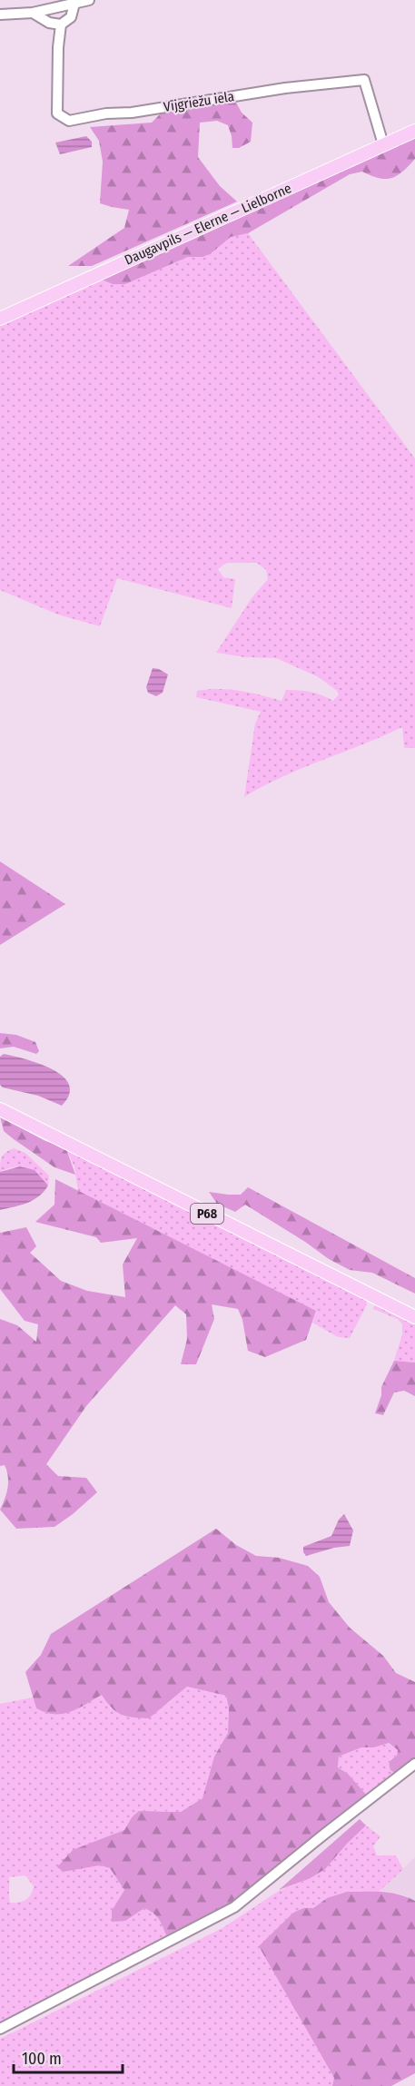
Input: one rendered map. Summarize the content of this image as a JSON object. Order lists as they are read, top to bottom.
{
  "streets": {
    "main road": ["Daugavpils — Elerne — Lielborne", "P68"],
    "street": ["Vījgriežu iela"]
  },
  "crossings": [
    ["Vījgriežu iela", "Daugavpils — Elerne — Lielborne"]
  ],
  "scale_bar": "100 m"
}
